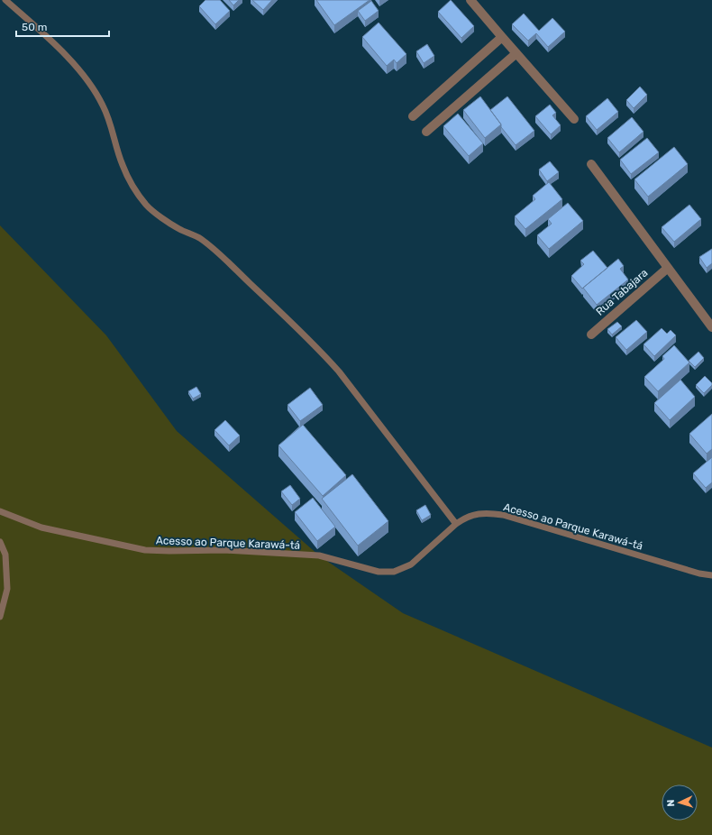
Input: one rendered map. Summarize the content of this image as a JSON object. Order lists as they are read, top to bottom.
{
  "streets": {
    "street": ["Rua Tabajara"],
    "lane": ["Acesso ao Parque Karawá-tá"]
  },
  "scale_bar": "50 m",
  "north": "left"
}
